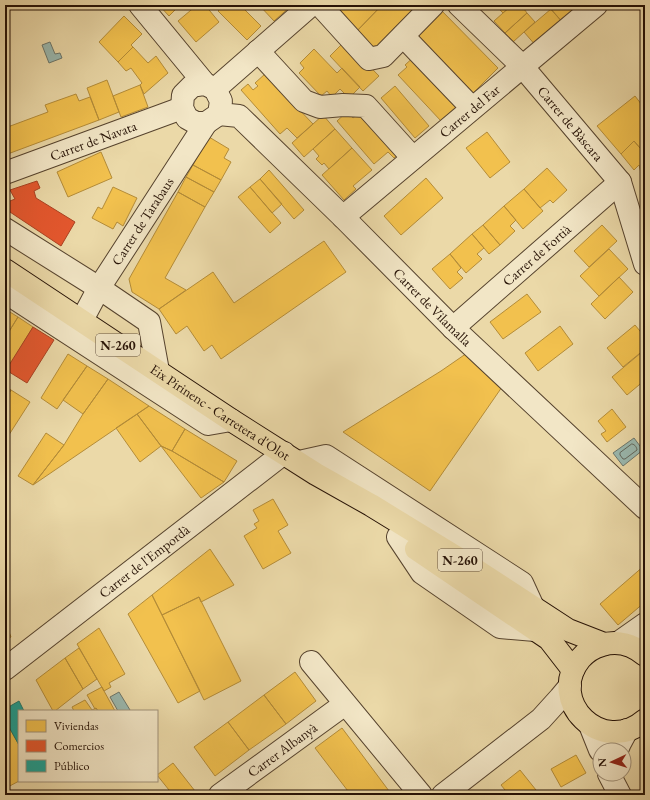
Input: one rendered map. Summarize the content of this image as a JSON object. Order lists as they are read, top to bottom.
{
  "streets": {
    "main road": ["N-260", "Eix Pirinenc - Carretera d'Olot"],
    "street": [
      "Carrer del Far",
      "Carrer de Bàscara",
      "Carrer de Navata",
      "Carrer de Tarabaus",
      "Carrer de Fortià",
      "Carrer de Vilamalla",
      "Carrer de l'Empordà",
      "Carrer Albanyà"
    ]
  },
  "crossings": [
    ["Carrer del Far", "Carrer de Bàscara"],
    ["Carrer del Far", "Carrer de Vilamalla"],
    ["Carrer de Bàscara", "Carrer de Fortià"],
    ["Carrer de Navata", "Carrer de Tarabaus"],
    ["Carrer de Navata", "Carrer de Vilamalla"],
    ["Carrer de Tarabaus", "Carrer de Vilamalla"],
    ["Carrer de Tarabaus", "Eix Pirinenc - Carretera d'Olot"],
    ["Carrer de Fortià", "Carrer de Vilamalla"],
    ["N-260", "Eix Pirinenc - Carretera d'Olot"],
    ["Eix Pirinenc - Carretera d'Olot", "Carrer de l'Empordà"]
  ],
  "legend": ["Viviendas", "Comercios", "Público"],
  "north": "left"
}
